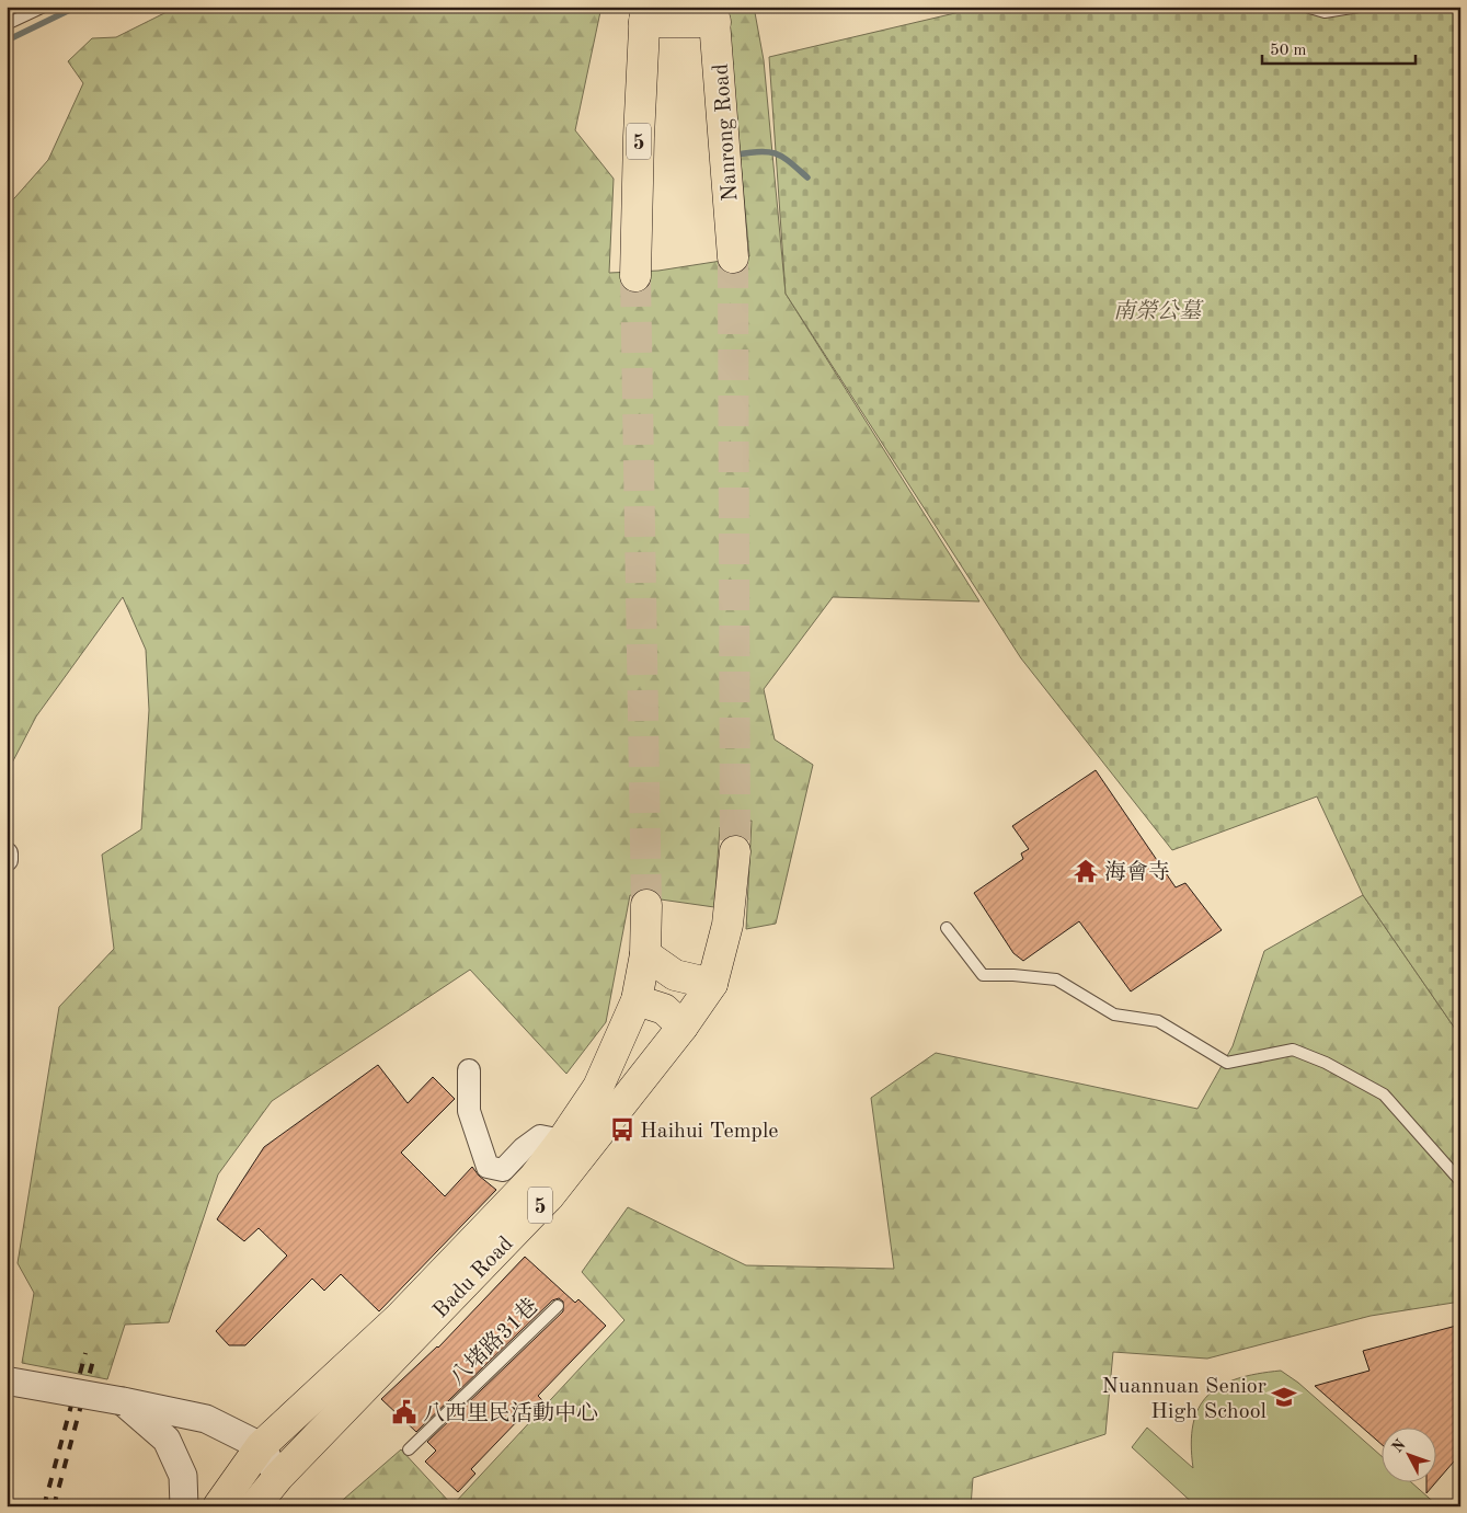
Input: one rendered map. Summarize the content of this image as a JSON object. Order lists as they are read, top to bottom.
{
  "streets": {
    "main road": ["Nanrong Road", "5", "Badu Road"],
    "lane": ["八堵路31巷"]
  },
  "crossings": [
    ["Nanrong Road", "5"]
  ],
  "parks": ["南榮公墓"],
  "places": {
    "temple": ["海會寺"],
    "bus stop": ["Haihui Temple"],
    "school or university": ["Nuannuan Senior High School"],
    "public building": ["八西里民活動中心"]
  },
  "scale_bar": "50 m",
  "north": "top left"
}
